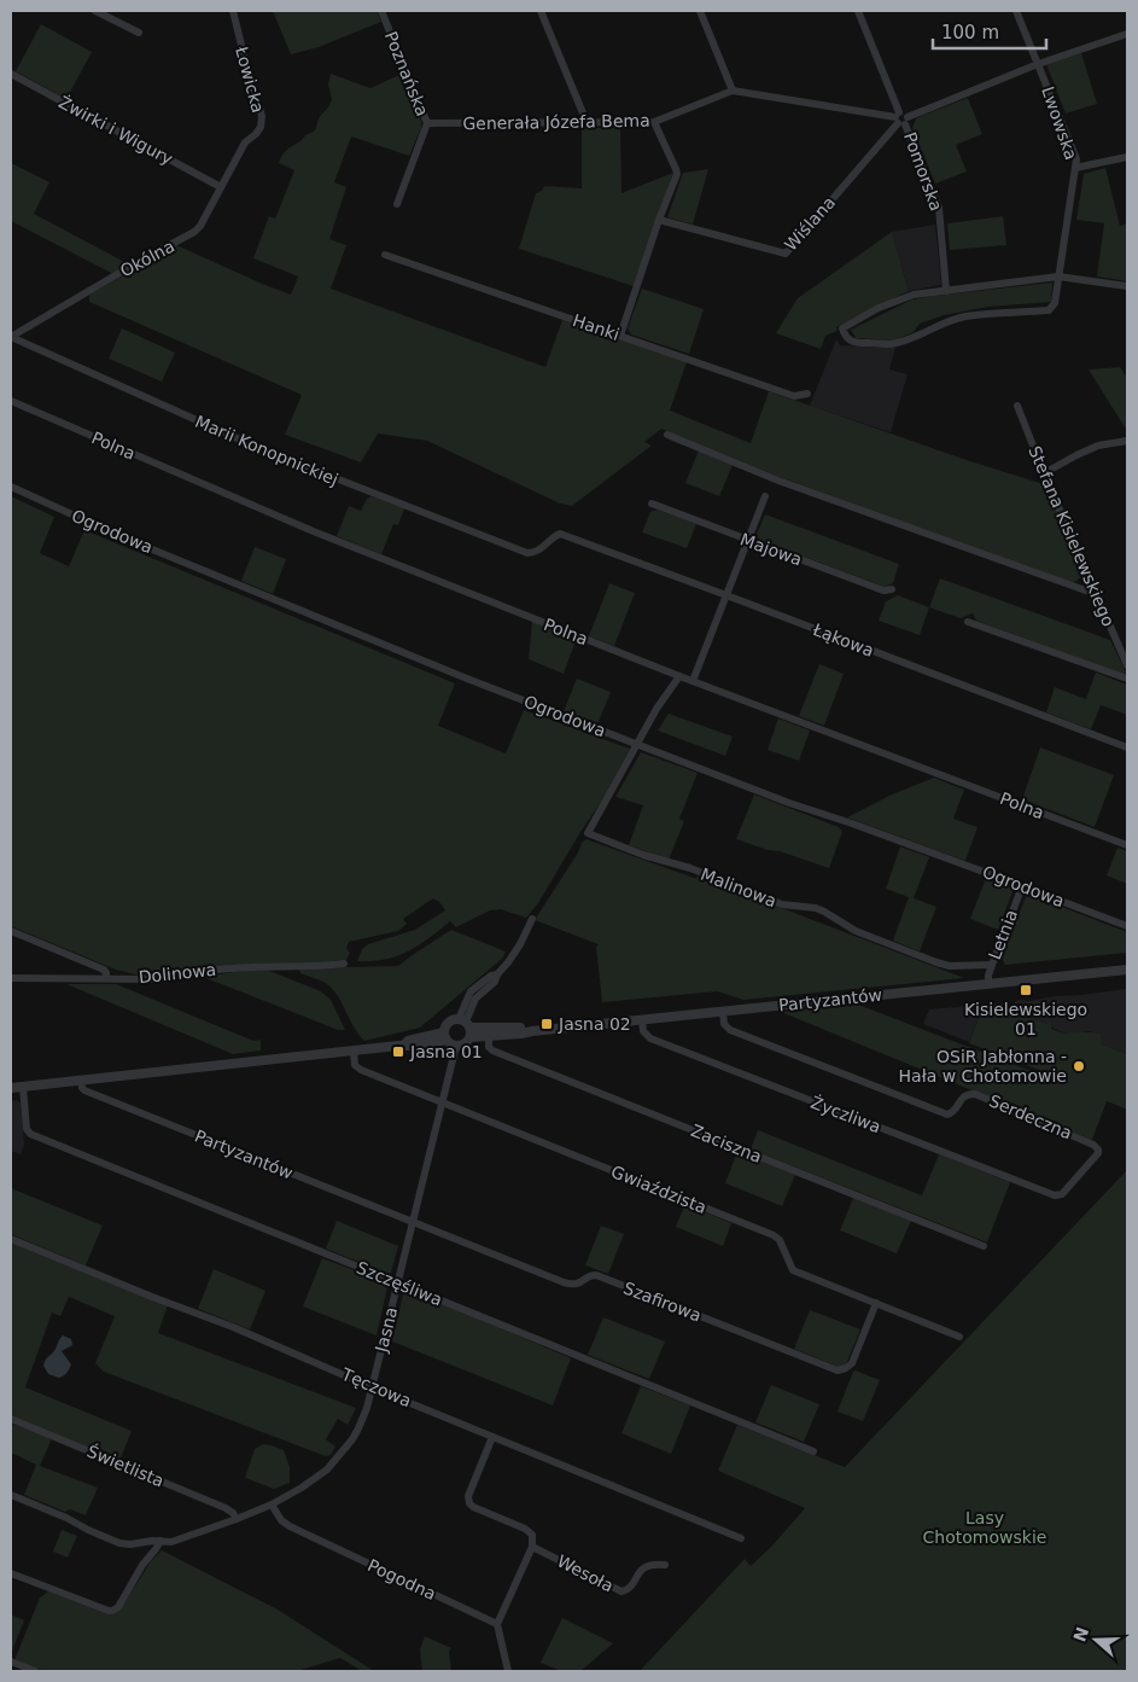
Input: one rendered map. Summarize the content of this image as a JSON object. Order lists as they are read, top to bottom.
{
  "streets": {
    "street": [
      "Poznańska",
      "Łowicka",
      "Generała Józefa Bema",
      "Lwowska",
      "Żwirki i Wigury",
      "Pomorska",
      "Wiślana",
      "Okólna",
      "Hanki",
      "Polna",
      "Marii Konopnickiej",
      "Ogrodowa",
      "Stefana Kisielewskiego",
      "Majowa",
      "Łąkowa",
      "Malinowa",
      "Letnia",
      "Dolinowa",
      "Partyzantów",
      "Życzliwa",
      "Serdeczna",
      "Zaciszna",
      "Gwiaździsta",
      "Szczęśliwa",
      "Szafirowa",
      "Jasna",
      "Tęczowa",
      "Świetlista",
      "Wesoła",
      "Pogodna"
    ]
  },
  "crossings": [
    ["Poznańska", "Generała Józefa Bema"],
    ["Łowicka", "Okólna"],
    ["Lwowska", "Pomorska"],
    ["Żwirki i Wigury", "Okólna"],
    ["Pomorska", "Wiślana"],
    ["Okólna", "Marii Konopnickiej"],
    ["Marii Konopnickiej", "Łąkowa"],
    ["Ogrodowa", "Malinowa"],
    ["Ogrodowa", "Letnia"],
    ["Malinowa", "Letnia"],
    ["Letnia", "Partyzantów"],
    ["Partyzantów", "Życzliwa"],
    ["Partyzantów", "Serdeczna"],
    ["Partyzantów", "Zaciszna"],
    ["Partyzantów", "Szafirowa"],
    ["Partyzantów", "Jasna"],
    ["Życzliwa", "Serdeczna"],
    ["Gwiaździsta", "Szafirowa"],
    ["Gwiaździsta", "Jasna"],
    ["Szczęśliwa", "Jasna"],
    ["Szafirowa", "Jasna"],
    ["Jasna", "Tęczowa"],
    ["Jasna", "Świetlista"],
    ["Jasna", "Pogodna"],
    ["Tęczowa", "Wesoła"]
  ],
  "parks": ["Lasy Chotomowskie"],
  "places": {
    "transit": ["Kisielewskiego 01", "Jasna 02", "Jasna 01"],
    "other": ["OSiR Jabłonna - Hała w Chotomowie"]
  },
  "scale_bar": "100 m",
  "north": "left"
}
